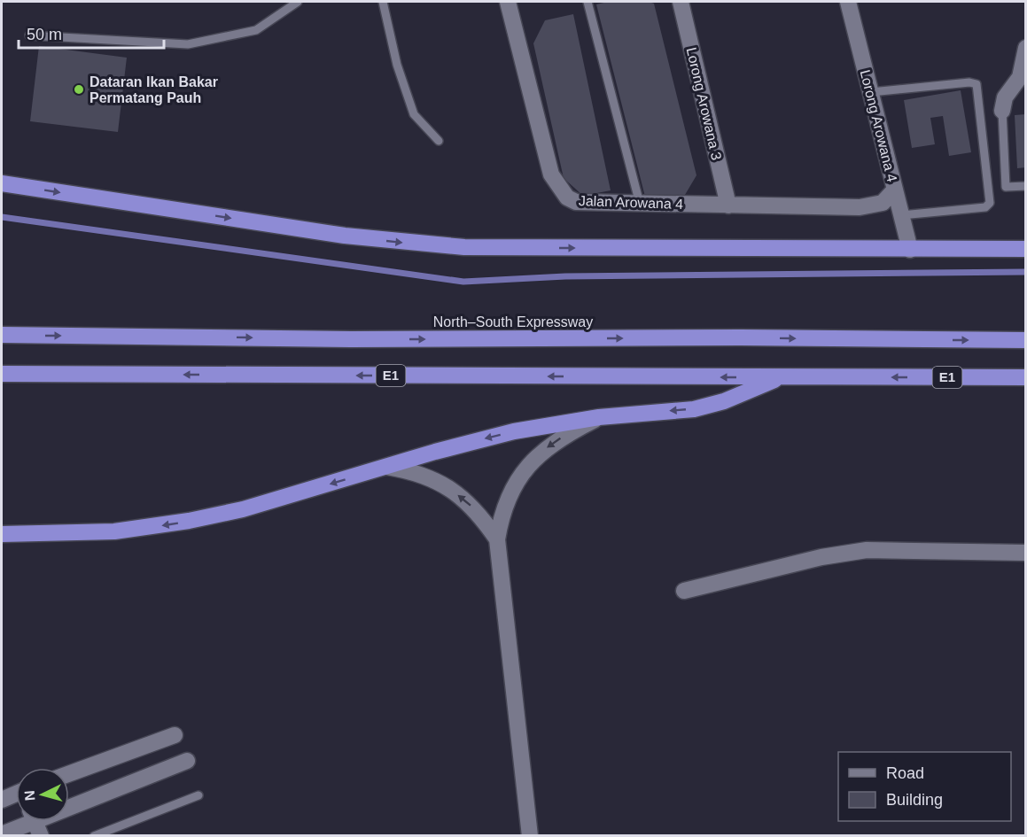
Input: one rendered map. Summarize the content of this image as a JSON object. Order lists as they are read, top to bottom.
{
  "streets": {
    "highway": ["North–South Expressway", "E1"],
    "street": ["Lorong Arowana 3", "Lorong Arowana 4", "Jalan Arowana 4"]
  },
  "crossings": [
    ["Lorong Arowana 3", "Jalan Arowana 4"],
    ["Lorong Arowana 4", "Jalan Arowana 4"]
  ],
  "places": ["Dataran Ikan Bakar Permatang Pauh"],
  "legend": ["Road", "Building"],
  "scale_bar": "50 m",
  "north": "left"
}
